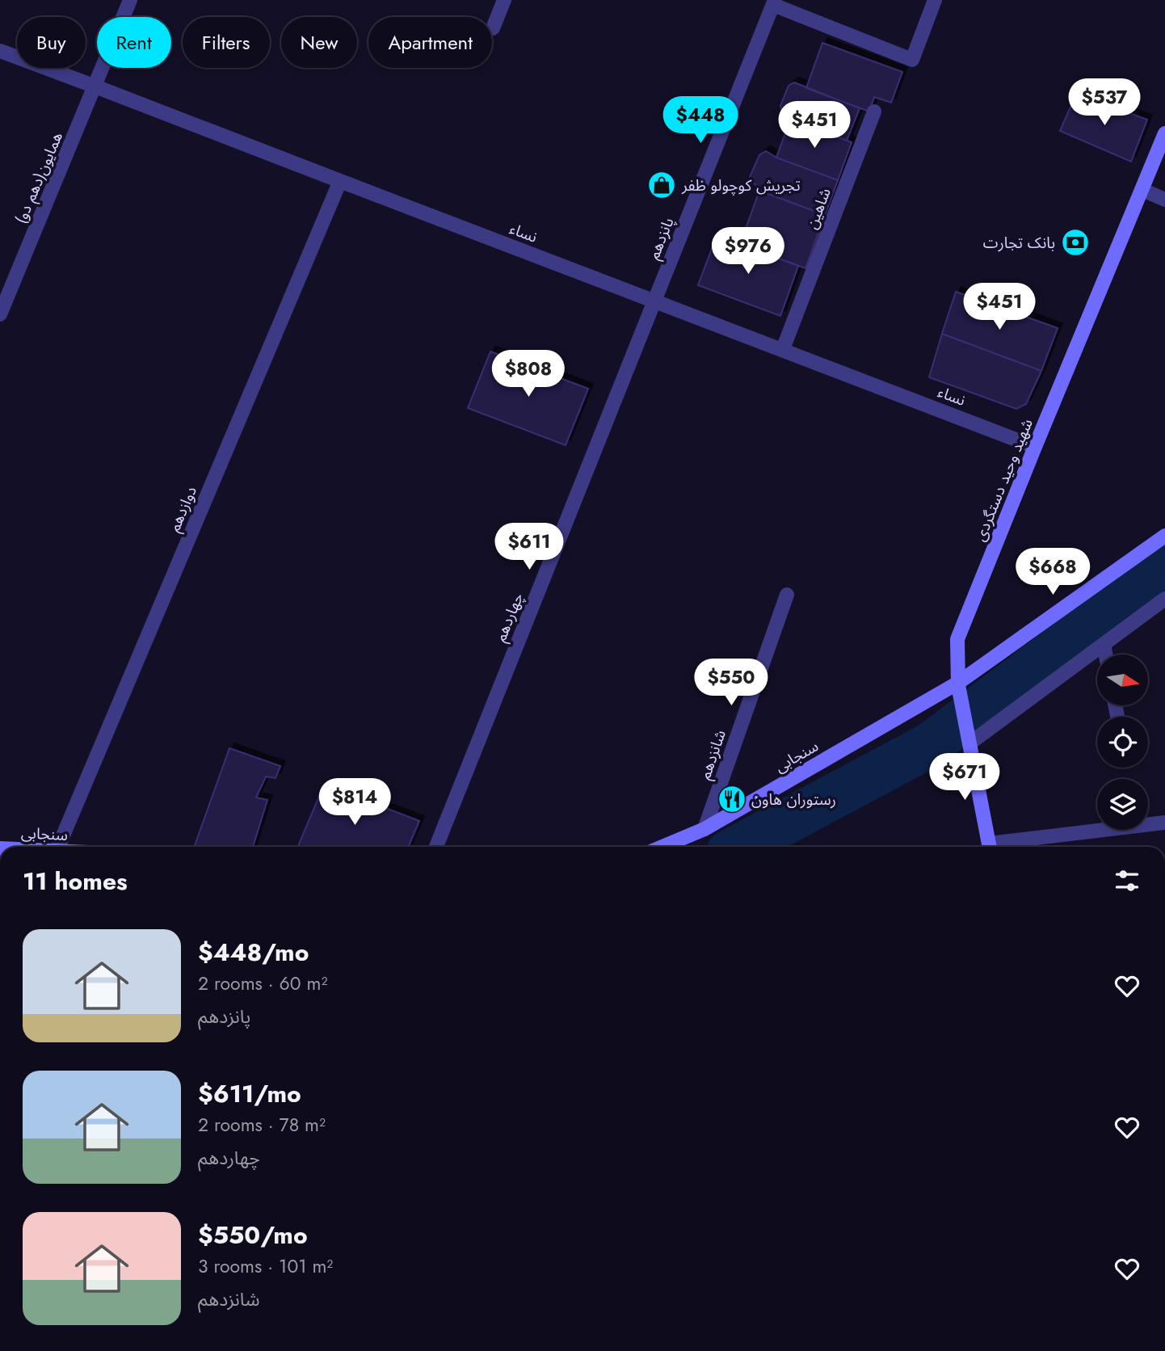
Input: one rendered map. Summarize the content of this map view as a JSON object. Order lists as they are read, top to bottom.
{
  "streets": {
    "street": [
      "همایون(دهم دو)",
      "شاهین",
      "نساء",
      "پانزدهم",
      "شهید وحید دستگردی",
      "دوازدهم",
      "چهاردهم",
      "شانزدهم",
      "سنجابی"
    ]
  },
  "crossings": [
    ["همایون(دهم دو)", "نساء"],
    ["شاهین", "نساء"],
    ["نساء", "پانزدهم"],
    ["نساء", "شهید وحید دستگردی"],
    ["نساء", "دوازدهم"],
    ["نساء", "چهاردهم"],
    ["پانزدهم", "چهاردهم"],
    ["شهید وحید دستگردی", "سنجابی"],
    ["شانزدهم", "سنجابی"]
  ],
  "places": {
    "shop": ["تجریش کوچولو ظفر"],
    "bank": ["بانک تجارت"],
    "restaurant": ["رستوران هاون"]
  },
  "north": "right",
  "page": {
    "chip": [
      "Buy",
      "Rent",
      "Filters",
      "New",
      "Apartment"
    ],
    "price": [
      "$537",
      "$448",
      "$451",
      "$976",
      "$451",
      "$808",
      "$611",
      "$668",
      "$550",
      "$671",
      "$814"
    ],
    "heading": "11 homes",
    "list": [
      {
        "name": "$448/mo",
        "note": "2 rooms · 60 m² · پانزدهم"
      },
      {
        "name": "$611/mo",
        "note": "2 rooms · 78 m² · چهاردهم"
      },
      {
        "name": "$550/mo",
        "note": "3 rooms · 101 m² · شانزدهم"
      }
    ]
  }
}
